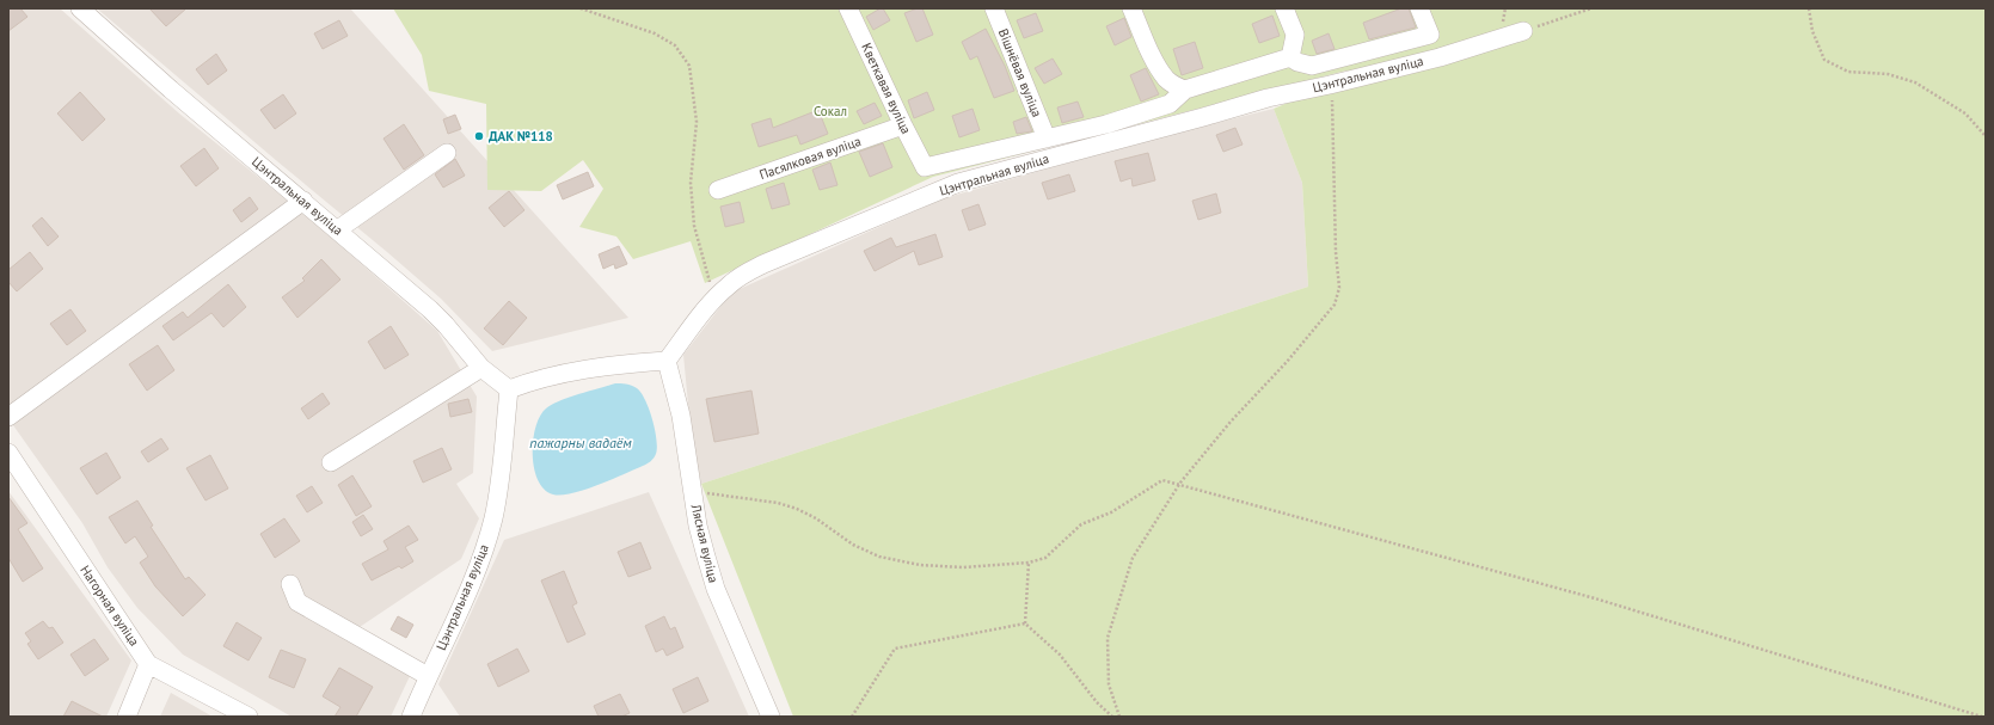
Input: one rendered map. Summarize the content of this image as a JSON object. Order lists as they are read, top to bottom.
{
  "streets": {
    "street": [
      "Вішнёвая вуліца",
      "Цэнтральная вуліца",
      "Кветкавая вуліца",
      "Пасялковая вуліца",
      "Лясная вуліца",
      "Нагорная вуліца"
    ]
  },
  "crossings": [
    ["Вішнёвая вуліца", "Кветкавая вуліца"],
    ["Цэнтральная вуліца", "Лясная вуліца"],
    ["Кветкавая вуліца", "Пасялковая вуліца"]
  ],
  "water": ["пажарны вадаём"],
  "parks": ["Сокал"],
  "places": ["ДАК №118"]
}
